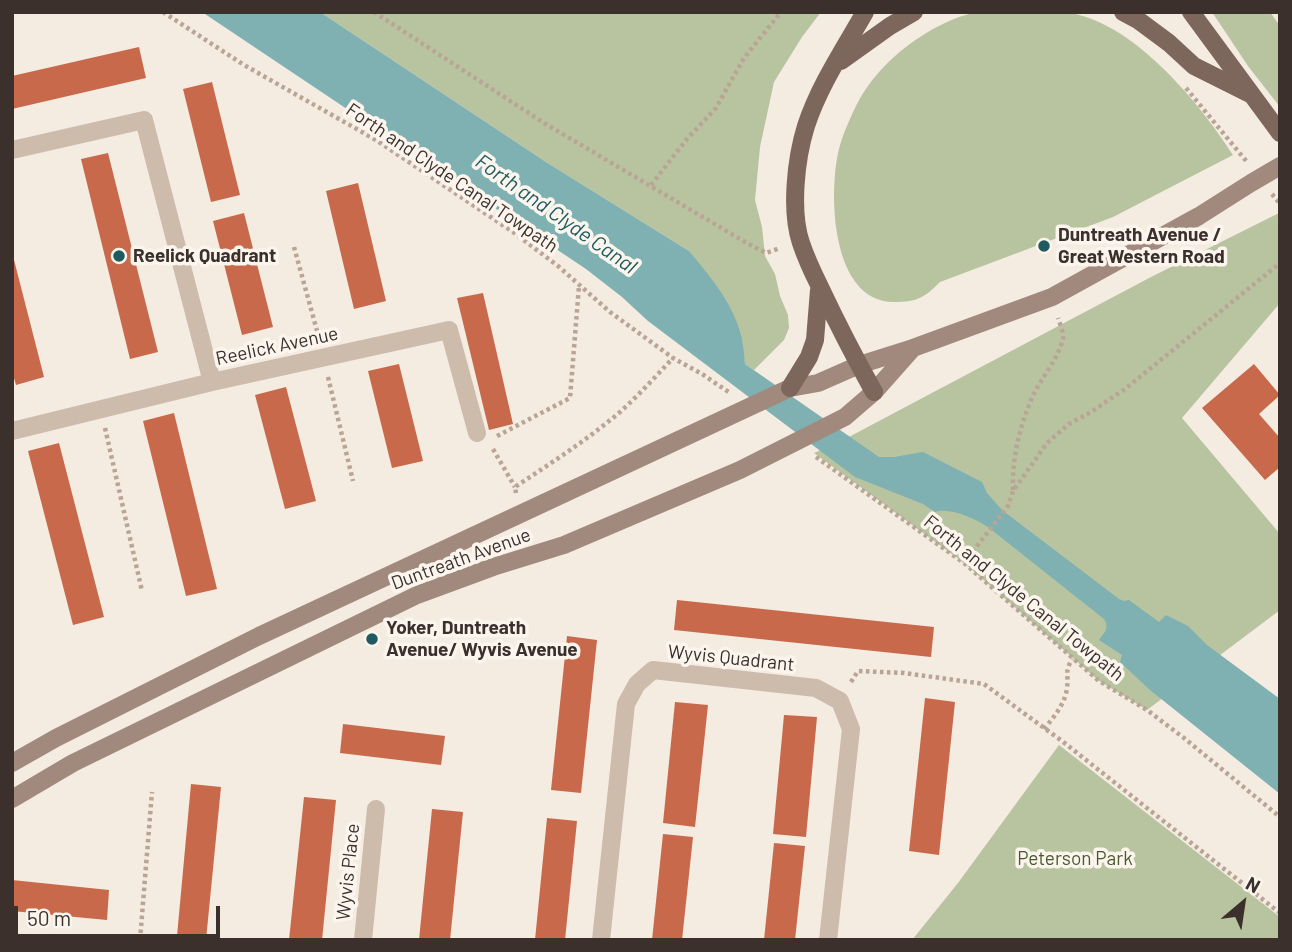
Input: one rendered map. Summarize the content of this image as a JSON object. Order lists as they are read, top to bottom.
{
  "streets": {
    "street": [
      "Reelick Avenue",
      "Duntreath Avenue",
      "Wyvis Quadrant",
      "Wyvis Place"
    ],
    "path": ["Forth and Clyde Canal Towpath"]
  },
  "water": ["Forth and Clyde Canal"],
  "parks": ["Peterson Park"],
  "places": ["Duntreath Avenue / Great Western Road", "Reelick Quadrant", "Yoker, Duntreath Avenue/ Wyvis Avenue"],
  "scale_bar": "50 m",
  "north": "top right"
}
